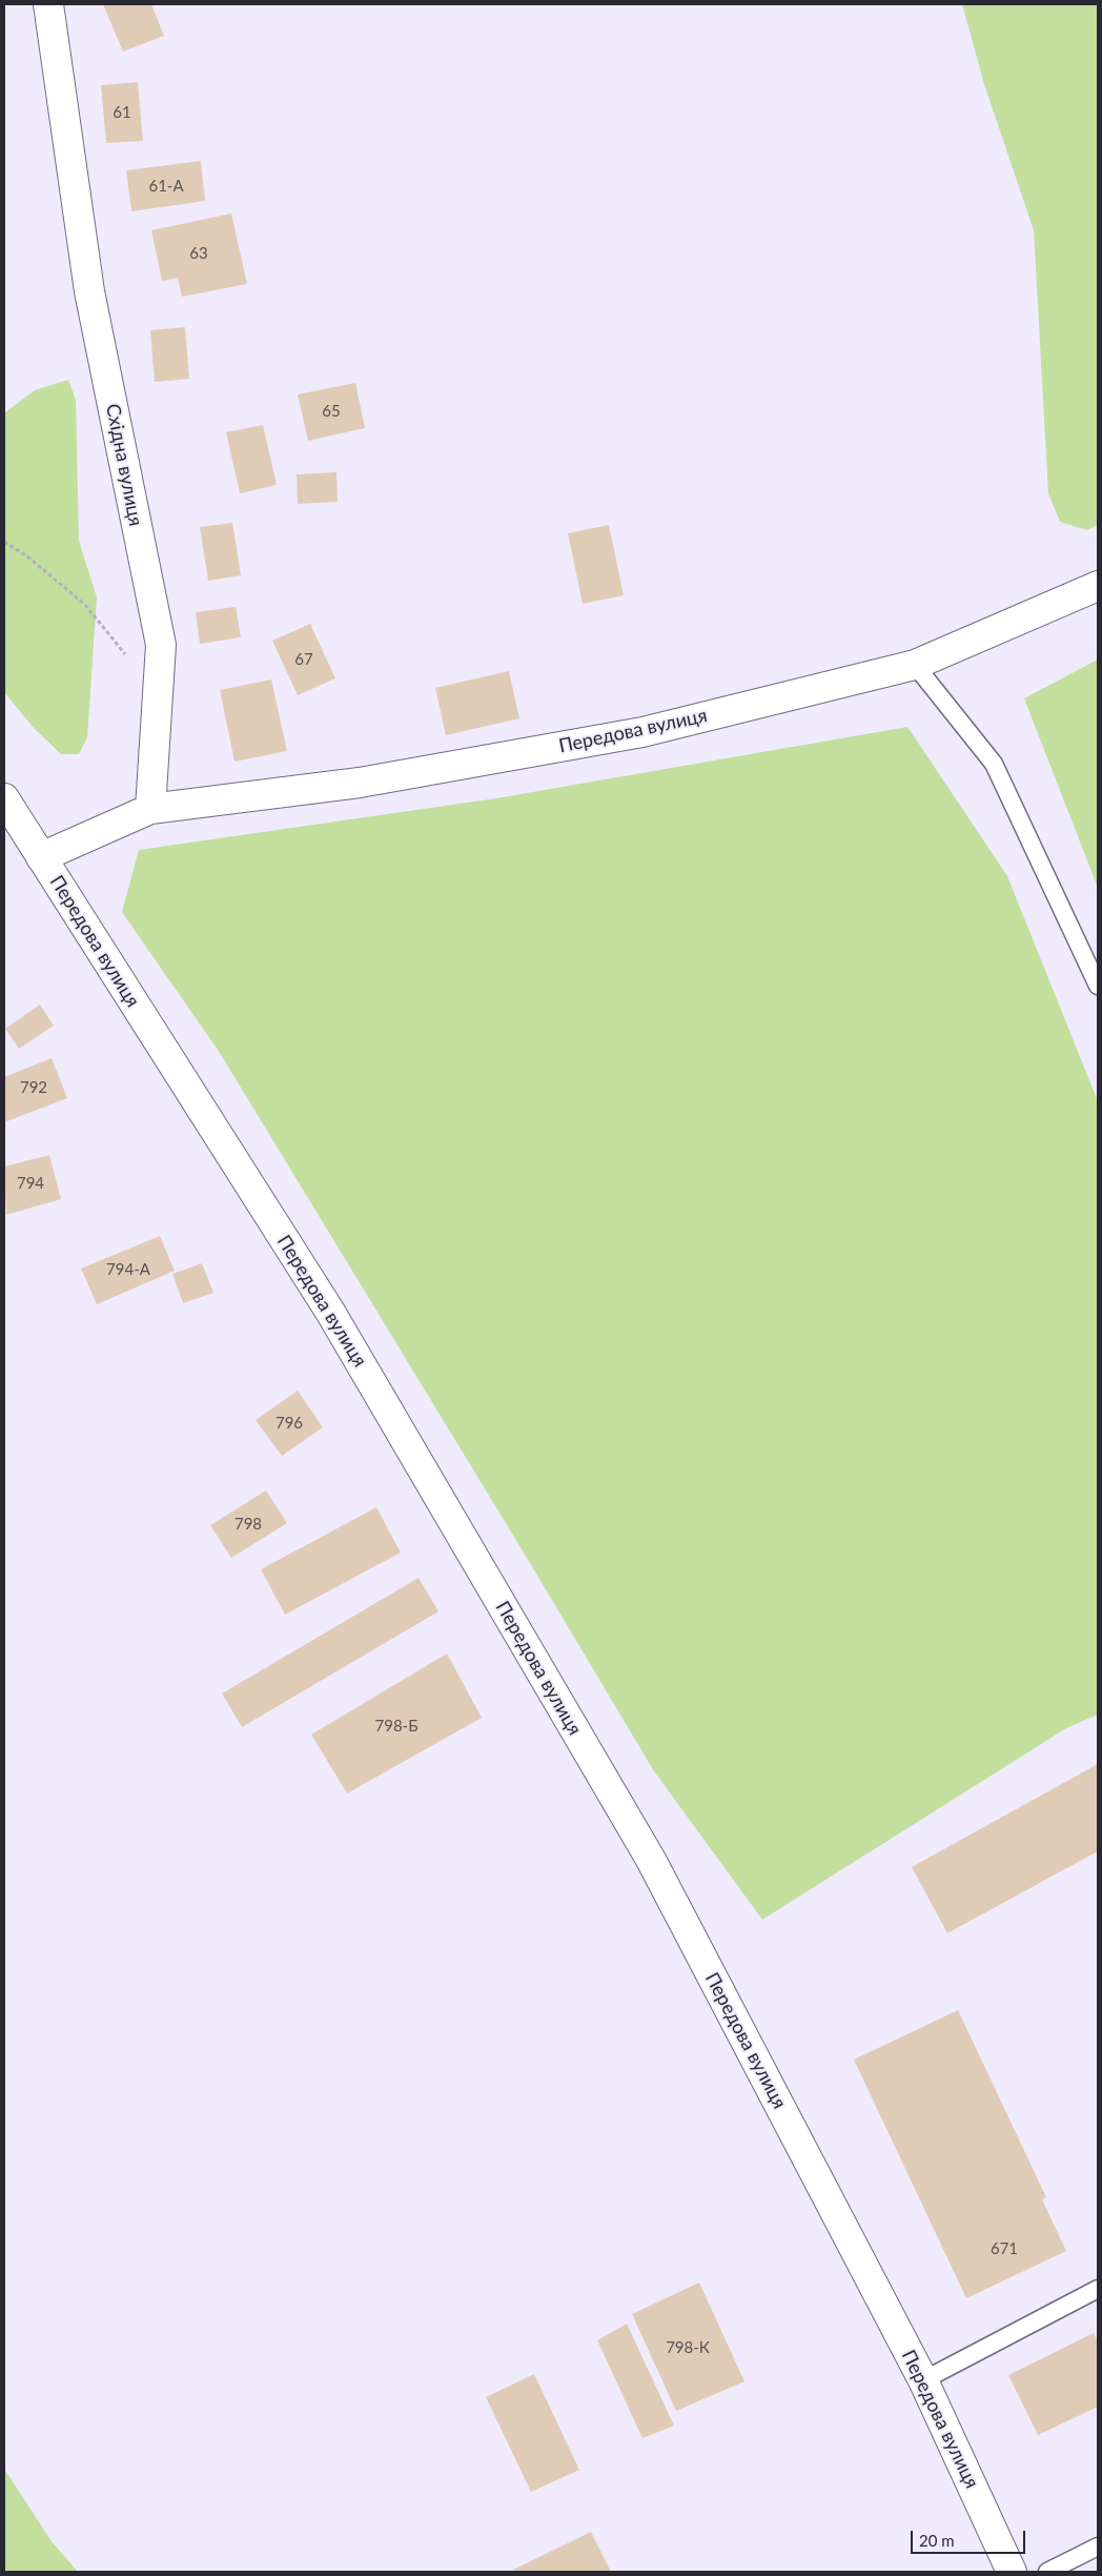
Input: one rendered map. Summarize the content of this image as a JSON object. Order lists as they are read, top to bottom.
{
  "streets": {
    "street": ["Східна вулиця", "Передова вулиця"]
  },
  "crossings": [
    ["Східна вулиця", "Передова вулиця"]
  ],
  "house_numbers": [
    "61",
    "61-А",
    "63",
    "65",
    "67",
    "792",
    "794",
    "794-А",
    "796",
    "798",
    "798-Б",
    "671",
    "798-К"
  ],
  "scale_bar": "20 m"
}
